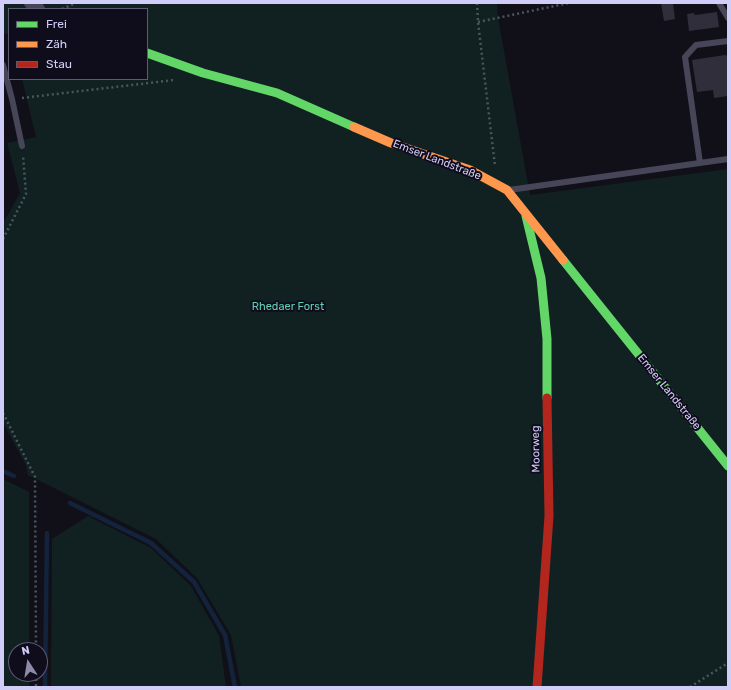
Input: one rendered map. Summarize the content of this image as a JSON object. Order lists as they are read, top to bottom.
{
  "streets": {
    "street": ["Emser Landstraße", "Moorweg"]
  },
  "crossings": [
    ["Emser Landstraße", "Moorweg"]
  ],
  "parks": ["Rhedaer Forst"],
  "legend": ["Frei", "Zäh", "Stau"],
  "north": "top"
}
